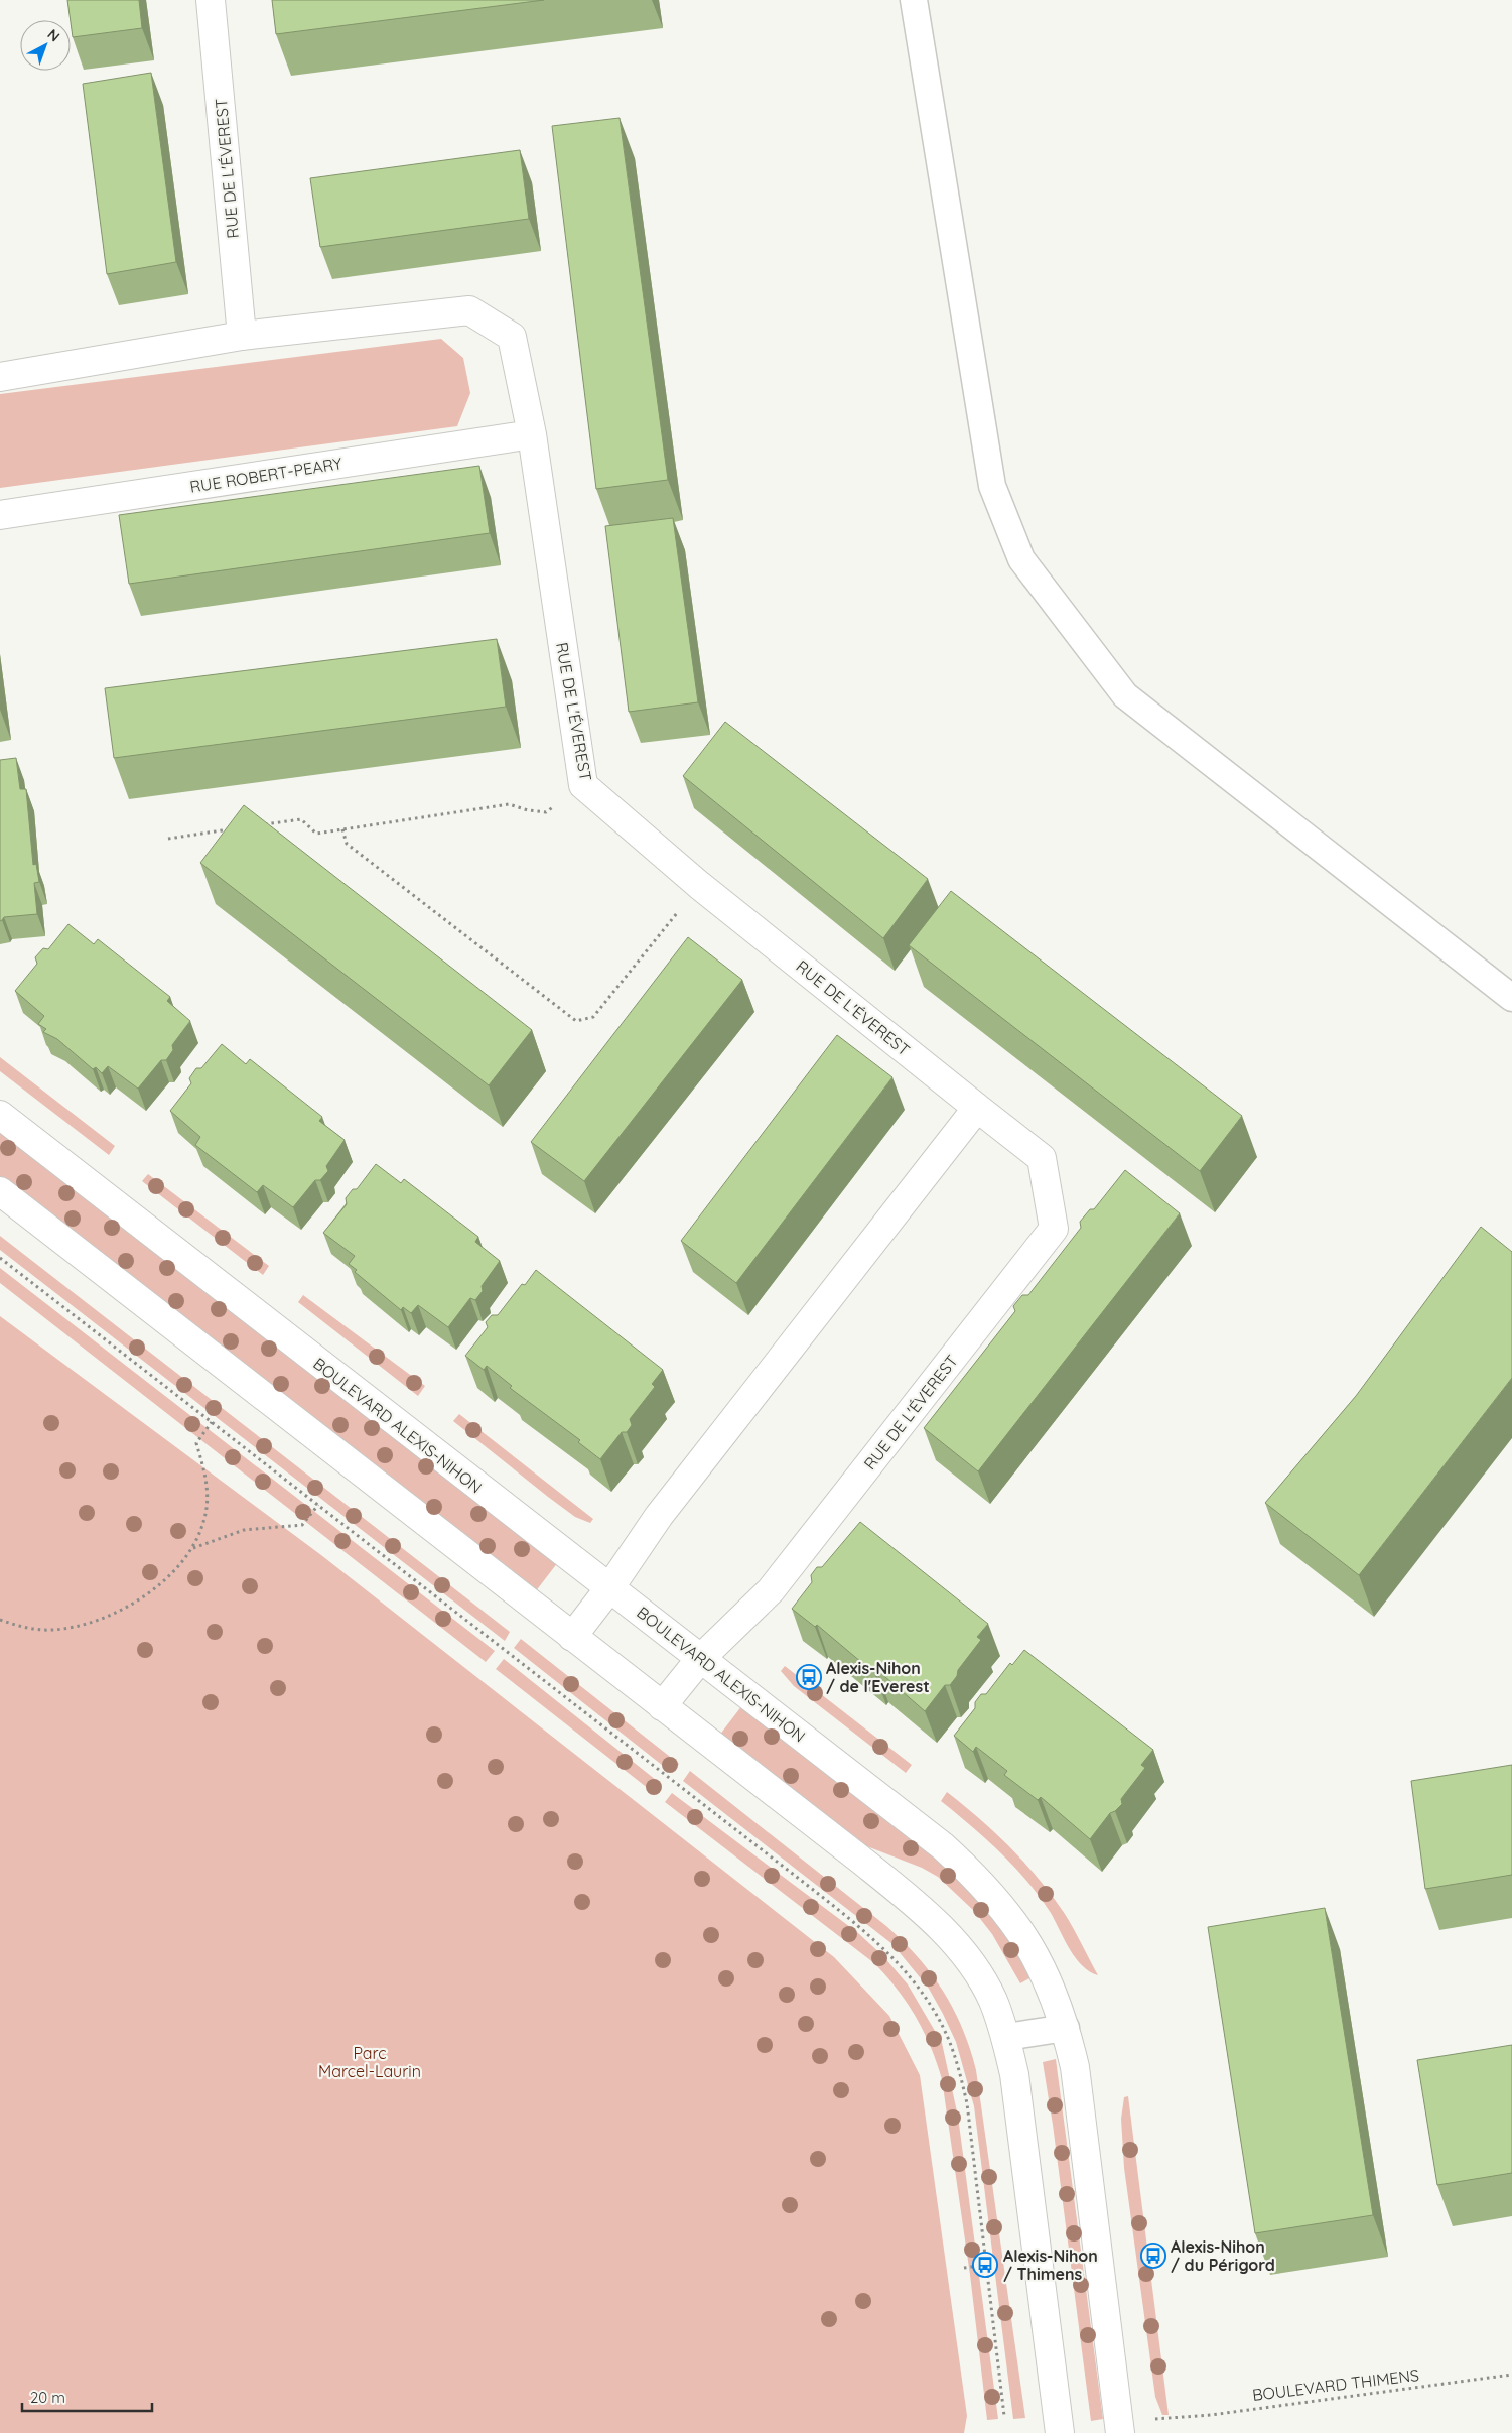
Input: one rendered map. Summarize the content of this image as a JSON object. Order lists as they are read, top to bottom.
{
  "streets": {
    "street": ["RUE DE L'ÉVEREST", "RUE ROBERT-PEARY", "BOULEVARD ALEXIS-NIHON"],
    "path": ["BOULEVARD THIMENS"]
  },
  "crossings": [
    ["RUE DE L'ÉVEREST", "RUE ROBERT-PEARY"],
    ["RUE DE L'ÉVEREST", "BOULEVARD ALEXIS-NIHON"]
  ],
  "parks": ["Parc Marcel-Laurin"],
  "places": {
    "bus stop": ["Alexis-Nihon / de l'Everest", "Alexis-Nihon / du Périgord", "Alexis-Nihon / Thimens"]
  },
  "scale_bar": "20 m",
  "north": "top right"
}
